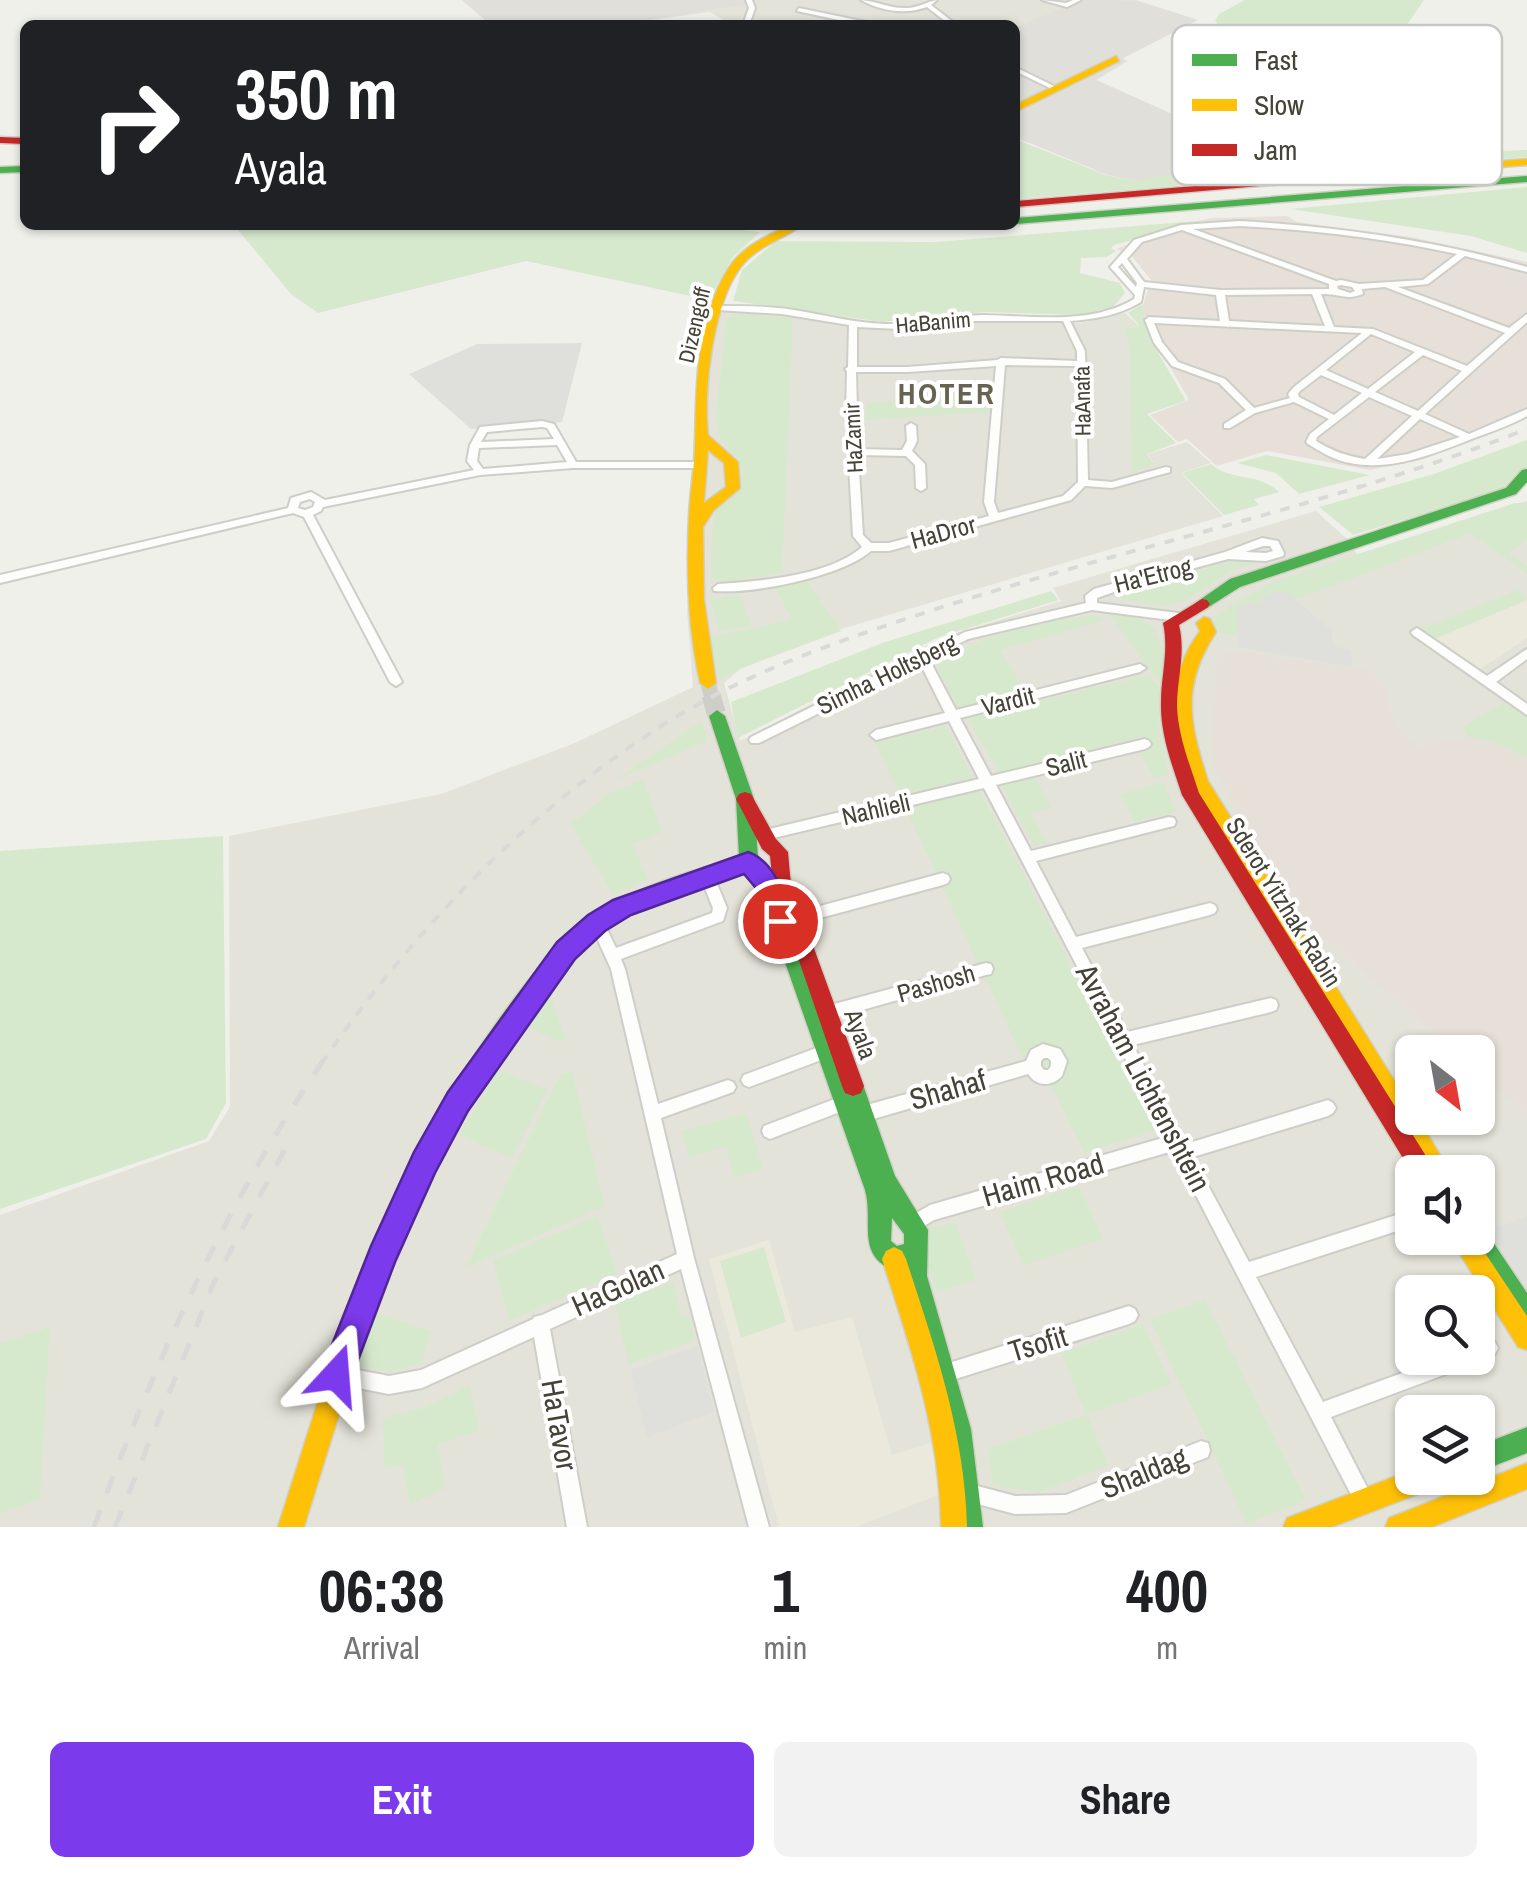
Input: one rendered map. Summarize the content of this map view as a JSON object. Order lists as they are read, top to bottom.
{
  "streets": {
    "main road": ["Dizengoff", "Sderot Yitzhak Rabin", "Ayala"],
    "street": [
      "HaBanim",
      "HaAnafa",
      "HaZamir",
      "HaDror",
      "Ha'Etrog",
      "Simha Holtsberg",
      "Vardit",
      "Salit",
      "Nahlieli",
      "Pashosh",
      "Avraham Lichtenshtein",
      "Shahaf",
      "Haim Road",
      "HaGolan",
      "Tsofit",
      "HaTavor",
      "Shaldag"
    ]
  },
  "crossings": [
    ["HaBanim", "Dizengoff"],
    ["HaBanim", "HaAnafa"],
    ["HaBanim", "HaZamir"],
    ["HaAnafa", "HaDror"],
    ["HaZamir", "HaDror"],
    ["Ha'Etrog", "Simha Holtsberg"],
    ["Simha Holtsberg", "Sderot Yitzhak Rabin"],
    ["Simha Holtsberg", "Avraham Lichtenshtein"],
    ["Vardit", "Avraham Lichtenshtein"],
    ["Salit", "Nahlieli"],
    ["Salit", "Avraham Lichtenshtein"],
    ["Nahlieli", "Ayala"],
    ["Nahlieli", "Avraham Lichtenshtein"],
    ["Pashosh", "Ayala"],
    ["Ayala", "Shahaf"],
    ["Ayala", "Haim Road"],
    ["Avraham Lichtenshtein", "Haim Road"],
    ["HaGolan", "HaTavor"]
  ],
  "districts": ["HOTER"],
  "legend": ["Fast", "Slow", "Jam"],
  "north": "bottom right",
  "page": {
    "turn": ["350 m", "Ayala"],
    "eta": [
      "06:38",
      "Arrival",
      "1",
      "min",
      "400",
      "m"
    ],
    "buttons": ["Exit", "Share"]
  }
}
